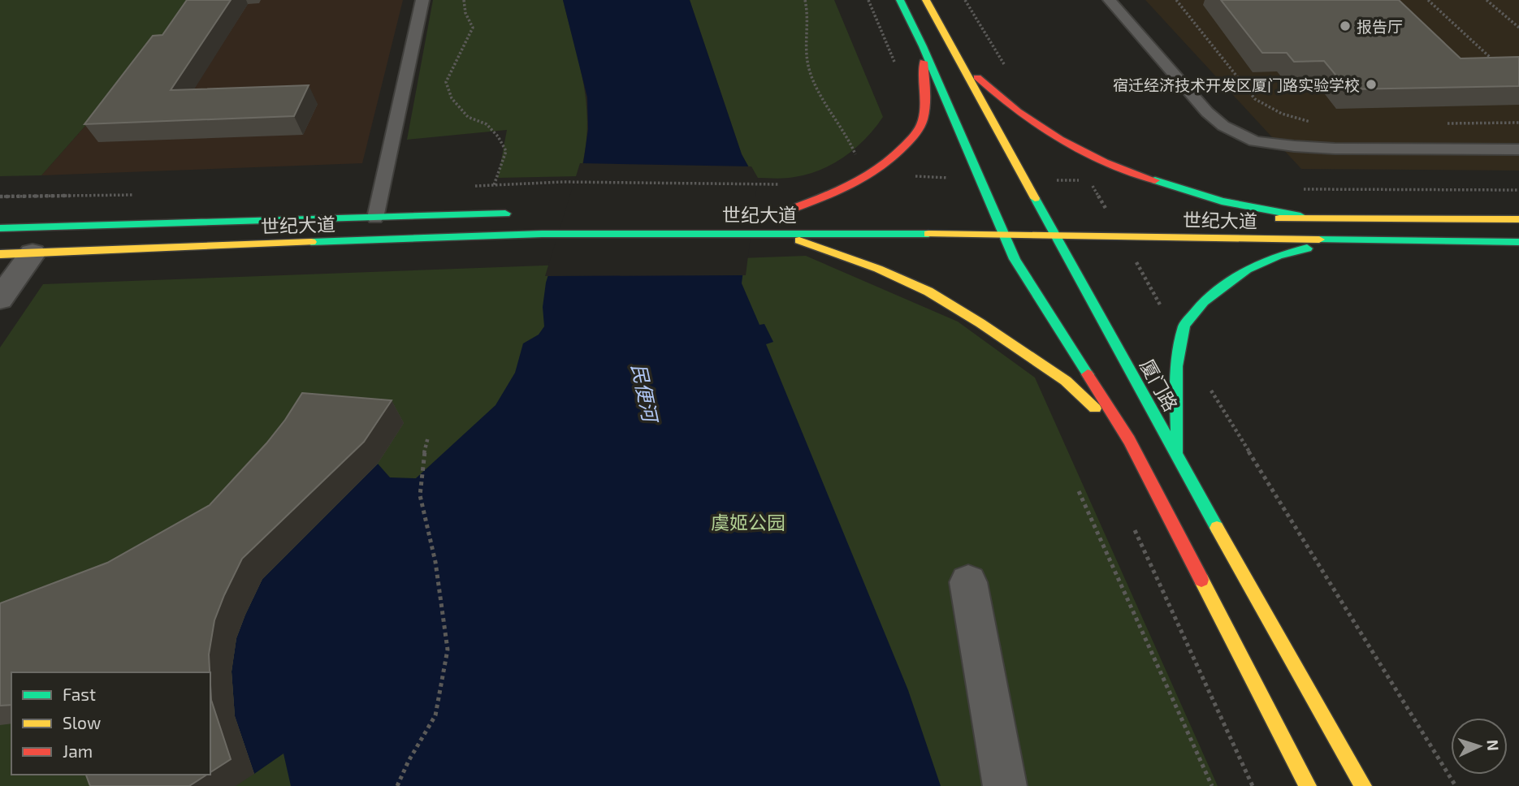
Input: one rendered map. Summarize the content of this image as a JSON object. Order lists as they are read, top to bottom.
{
  "streets": {
    "street": ["世纪大道", "厦门路"]
  },
  "crossings": [
    ["世纪大道", "厦门路"]
  ],
  "water": ["民便河"],
  "parks": ["虞姬公园"],
  "places": ["报告厅", "宿迁经济技术开发区厦门路实验学校"],
  "legend": ["Fast", "Slow", "Jam"],
  "north": "right"
}
